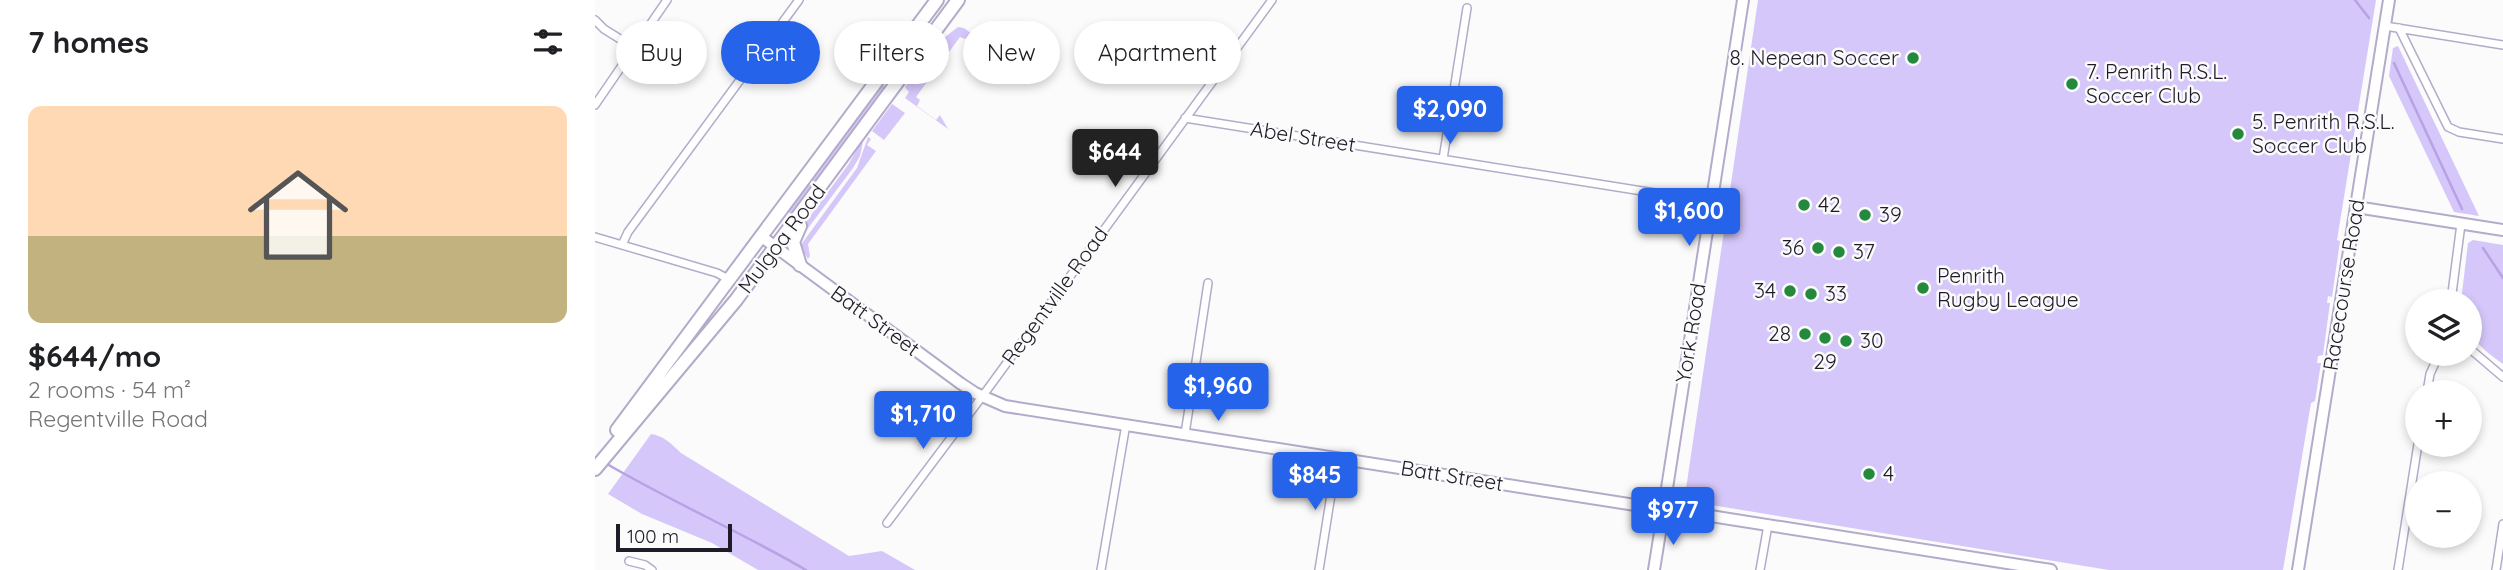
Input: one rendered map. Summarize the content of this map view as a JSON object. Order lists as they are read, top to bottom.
{
  "streets": {
    "main road": ["Mulgoa Road"],
    "street": [
      "Abel Street",
      "Racecourse Road",
      "Regentville Road",
      "Batt Street",
      "York Road"
    ]
  },
  "crossings": [
    ["Abel Street", "Regentville Road"],
    ["Abel Street", "York Road"],
    ["Mulgoa Road", "Batt Street"],
    ["Regentville Road", "Batt Street"],
    ["Batt Street", "York Road"]
  ],
  "places": [
    "8. Nepean Soccer",
    "7. Penrith R.S.L. Soccer Club",
    "5. Penrith R.S.L. Soccer Club",
    "42",
    "39",
    "36",
    "37",
    "Penrith Rugby League",
    "34",
    "33",
    "28",
    "29",
    "30",
    "4"
  ],
  "scale_bar": "100 m",
  "page": {
    "heading": "7 homes",
    "chip": [
      "Buy",
      "Rent",
      "Filters",
      "New",
      "Apartment"
    ],
    "list": [
      {
        "name": "$644/mo",
        "note": "2 rooms · 54 m² · Regentville Road"
      }
    ],
    "price": [
      "$2,090",
      "$644",
      "$1,600",
      "$1,960",
      "$1,710",
      "$845",
      "$977"
    ],
    "map_buttons": ["+", "−"],
    "scale": "100 m"
  }
}
